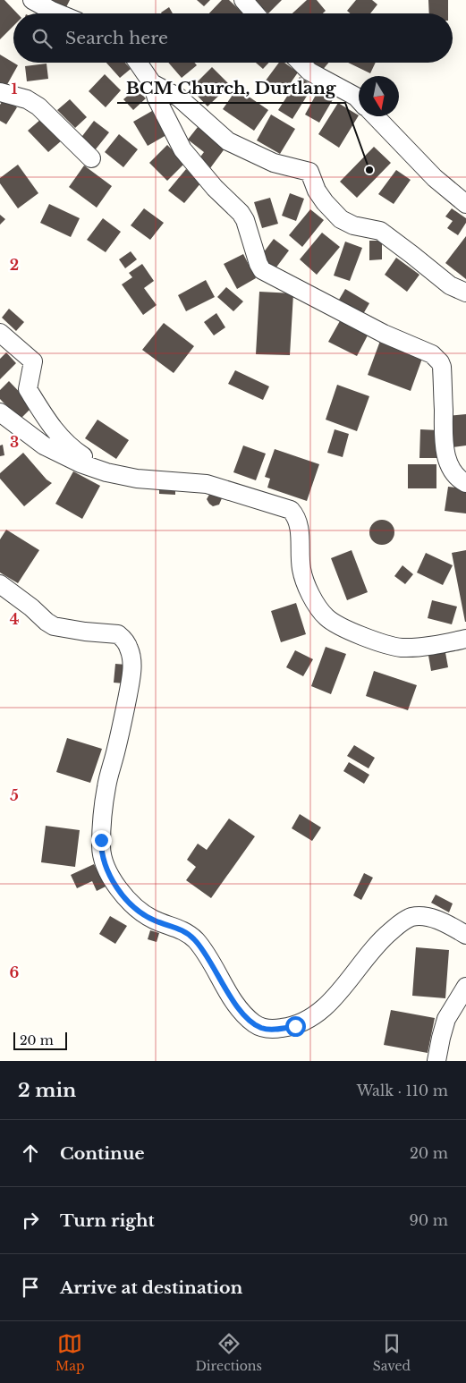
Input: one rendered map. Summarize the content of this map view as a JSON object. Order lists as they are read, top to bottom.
{
  "places": ["BCM Church, Durtlang"],
  "scale_bar": "20 m",
  "north": "bottom",
  "page": {
    "search": "Search here",
    "scale": "20 m",
    "heading": ["2 min", "Walk · 110 m"],
    "list": [
      ["Continue", "20 m"],
      ["Turn right", "90 m"],
      "Arrive at destination"
    ],
    "nav": ["Map", "Directions", "Saved"]
  },
  "grid": {
    "rows": [
      "1",
      "2",
      "3",
      "4",
      "5",
      "6"
    ]
  }
}
